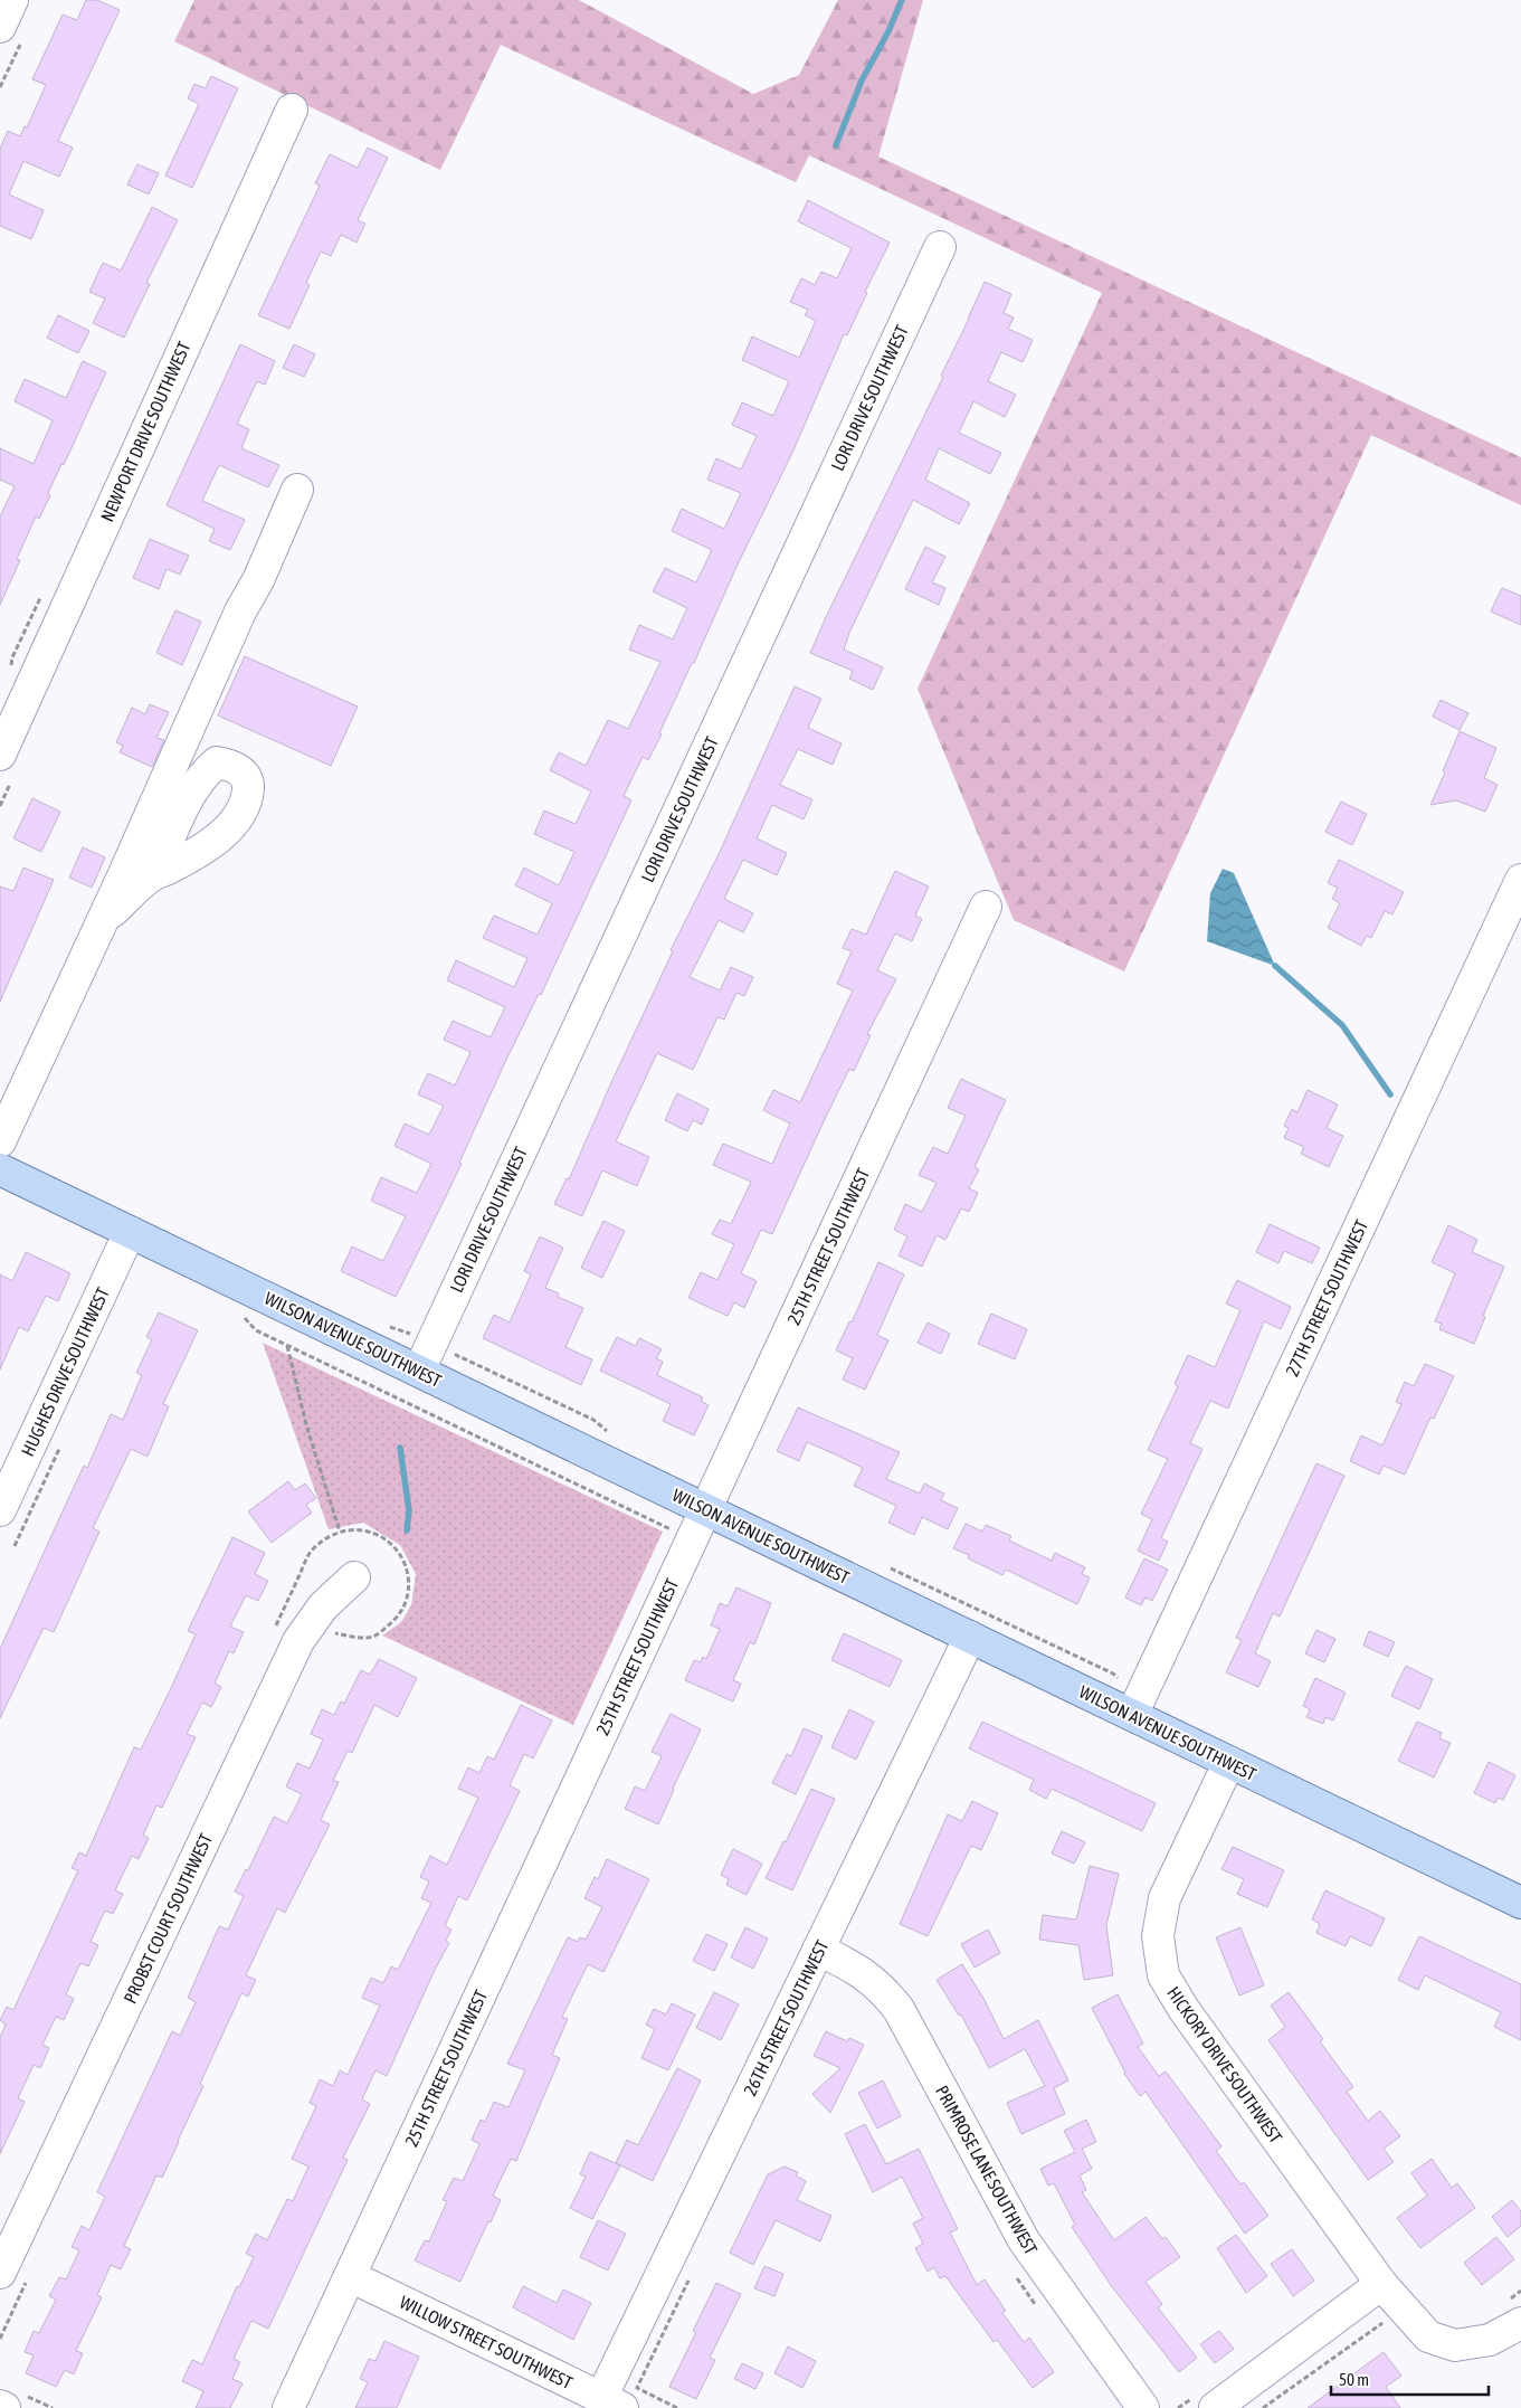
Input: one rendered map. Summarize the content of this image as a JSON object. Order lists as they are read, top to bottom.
{
  "streets": {
    "main road": ["WILSON AVENUE SOUTHWEST"],
    "street": [
      "LORI DRIVE SOUTHWEST",
      "NEWPORT DRIVE SOUTHWEST",
      "25TH STREET SOUTHWEST",
      "27TH STREET SOUTHWEST",
      "HUGHES DRIVE SOUTHWEST",
      "PROBST COURT SOUTHWEST",
      "26TH STREET SOUTHWEST",
      "HICKORY DRIVE SOUTHWEST",
      "PRIMROSE LANE SOUTHWEST",
      "WILLOW STREET SOUTHWEST"
    ]
  },
  "crossings": [
    ["LORI DRIVE SOUTHWEST", "WILSON AVENUE SOUTHWEST"],
    ["25TH STREET SOUTHWEST", "WILSON AVENUE SOUTHWEST"],
    ["25TH STREET SOUTHWEST", "WILLOW STREET SOUTHWEST"],
    ["27TH STREET SOUTHWEST", "WILSON AVENUE SOUTHWEST"],
    ["WILSON AVENUE SOUTHWEST", "HUGHES DRIVE SOUTHWEST"],
    ["WILSON AVENUE SOUTHWEST", "26TH STREET SOUTHWEST"],
    ["WILSON AVENUE SOUTHWEST", "HICKORY DRIVE SOUTHWEST"],
    ["26TH STREET SOUTHWEST", "PRIMROSE LANE SOUTHWEST"],
    ["26TH STREET SOUTHWEST", "WILLOW STREET SOUTHWEST"]
  ],
  "scale_bar": "50 m"
}
